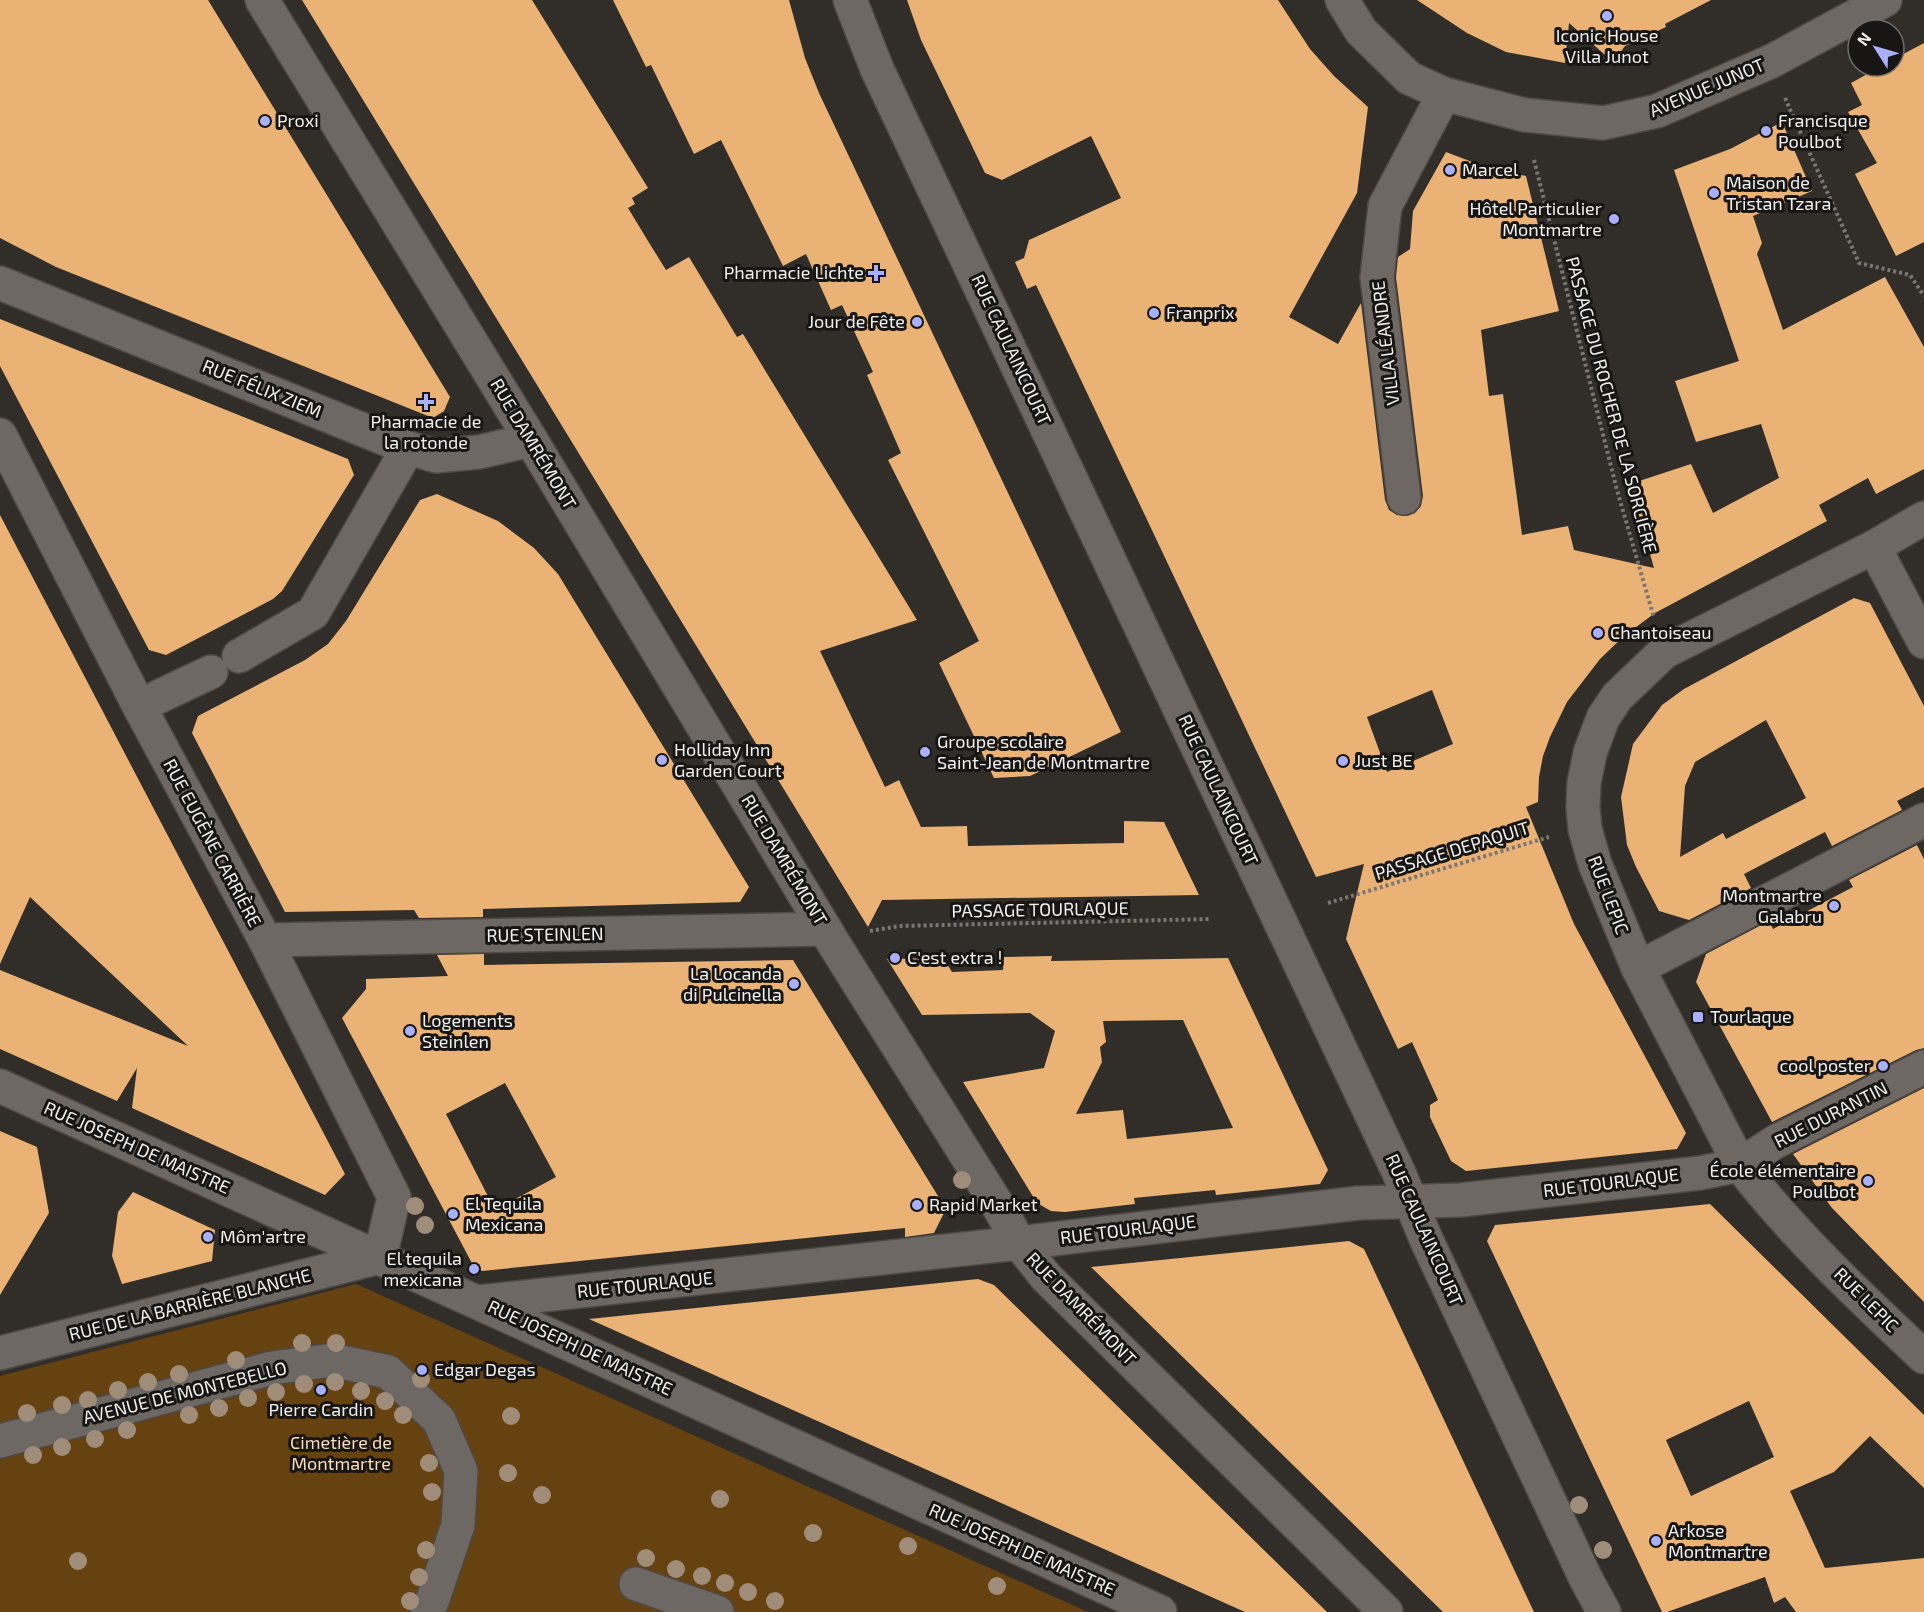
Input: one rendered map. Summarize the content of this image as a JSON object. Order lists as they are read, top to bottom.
{
  "streets": {
    "street": [
      "AVENUE JUNOT",
      "VILLA LÉANDRE",
      "RUE CAULAINCOURT",
      "RUE FÉLIX ZIEM",
      "RUE DAMRÉMONT",
      "RUE EUGÈNE CARRIÈRE",
      "RUE LEPIC",
      "RUE STEINLEN",
      "RUE DURANTIN",
      "RUE JOSEPH DE MAISTRE",
      "RUE TOURLAQUE",
      "RUE DE LA BARRIÈRE BLANCHE",
      "AVENUE DE MONTEBELLO"
    ],
    "path": ["PASSAGE DU ROCHER DE LA SORCIÈRE", "PASSAGE DEPAQUIT", "PASSAGE TOURLAQUE"]
  },
  "crossings": [
    ["AVENUE JUNOT", "VILLA LÉANDRE"],
    ["RUE CAULAINCOURT", "RUE TOURLAQUE"],
    ["RUE FÉLIX ZIEM", "RUE DAMRÉMONT"],
    ["RUE DAMRÉMONT", "RUE STEINLEN"],
    ["RUE DAMRÉMONT", "RUE TOURLAQUE"],
    ["RUE EUGÈNE CARRIÈRE", "RUE STEINLEN"],
    ["RUE EUGÈNE CARRIÈRE", "RUE JOSEPH DE MAISTRE"],
    ["RUE EUGÈNE CARRIÈRE", "RUE DE LA BARRIÈRE BLANCHE"],
    ["PASSAGE DEPAQUIT", "RUE LEPIC"],
    ["RUE LEPIC", "RUE DURANTIN"],
    ["RUE LEPIC", "RUE TOURLAQUE"],
    ["RUE DURANTIN", "RUE TOURLAQUE"],
    ["RUE JOSEPH DE MAISTRE", "RUE TOURLAQUE"],
    ["RUE JOSEPH DE MAISTRE", "RUE DE LA BARRIÈRE BLANCHE"]
  ],
  "parks": ["Cimetière de Montmartre"],
  "places": {
    "other": [
      "Iconic House Villa Junot",
      "Proxi",
      "Francisque Poulbot",
      "Marcel",
      "Maison de Tristan Tzara",
      "Hôtel Particulier Montmartre",
      "Franprix",
      "Jour de Fête",
      "Chantoiseau",
      "Groupe scolaire Saint-Jean de Montmartre",
      "Holliday Inn Garden Court",
      "Just BE",
      "Montmartre Galabru",
      "C'est extra !",
      "La Locanda di Pulcinella",
      "Logements Steinlen",
      "cool poster",
      "École élémentaire Poulbot",
      "Rapid Market",
      "El Tequila Mexicana",
      "Môm'artre",
      "El tequila mexicana",
      "Edgar Degas",
      "Pierre Cardin",
      "Arkose Montmartre"
    ],
    "health": ["Pharmacie Lichte", "Pharmacie de la rotonde"],
    "transit": ["Tourlaque"]
  },
  "north": "top left"
}
